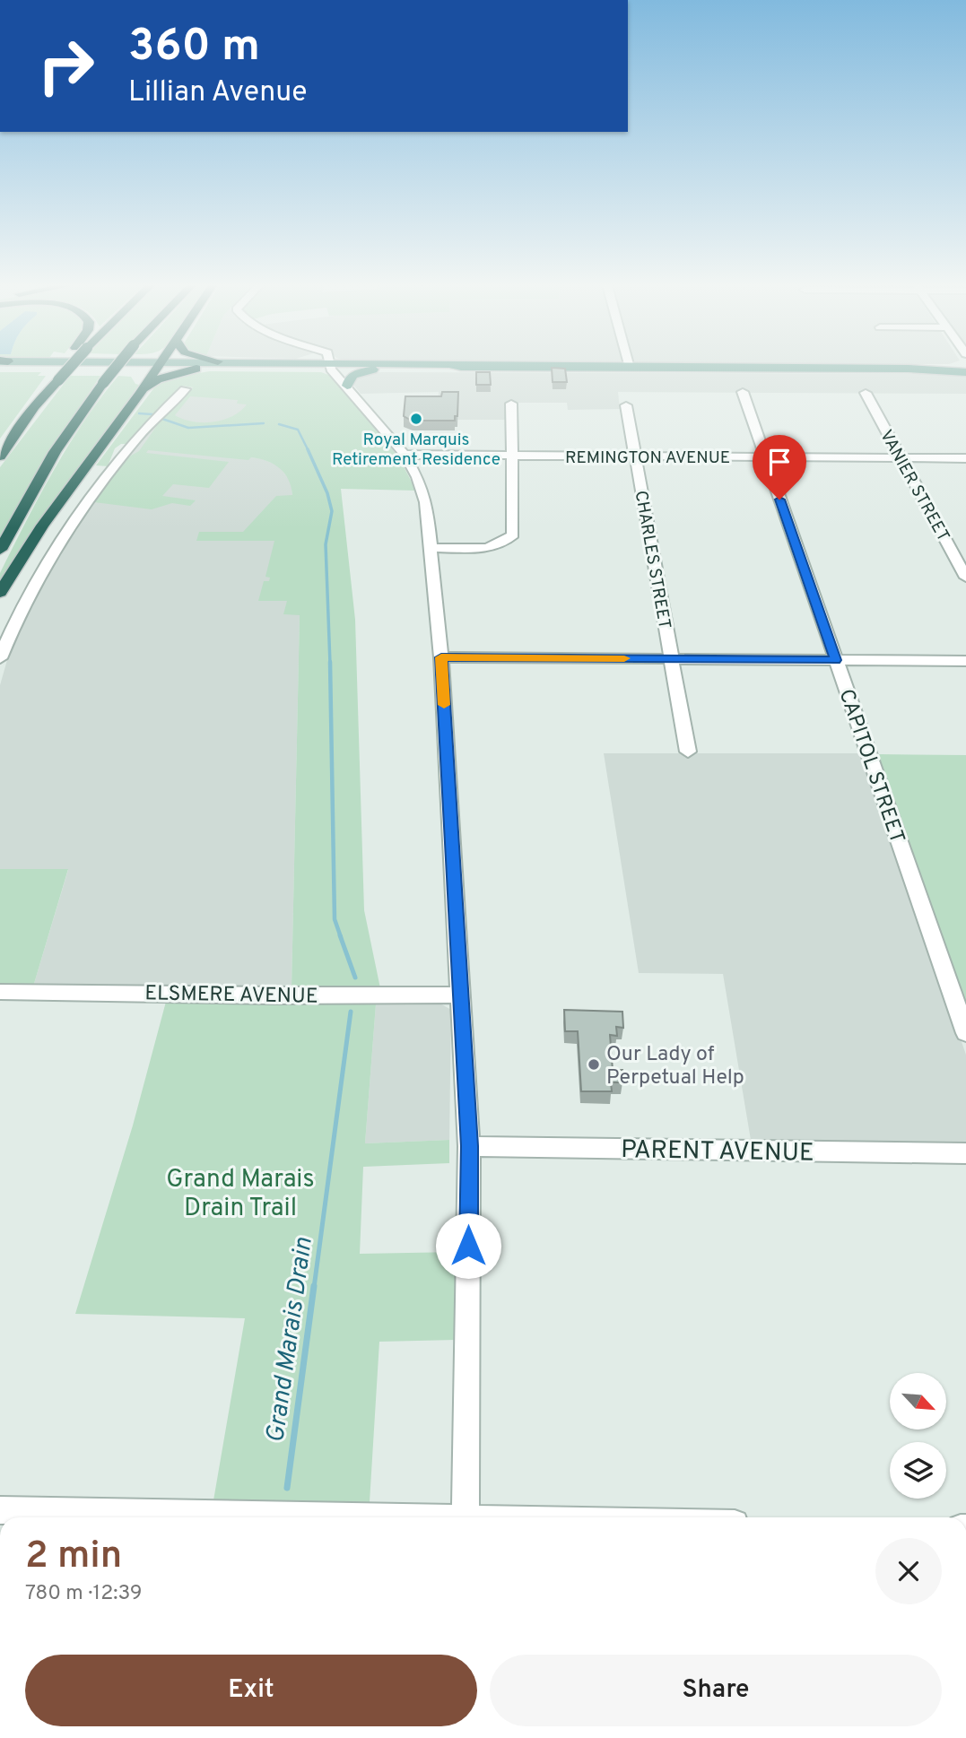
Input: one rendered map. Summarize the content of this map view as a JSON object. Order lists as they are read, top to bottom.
{
  "streets": {
    "street": [
      "REMINGTON AVENUE",
      "VANIER STREET",
      "CHARLES STREET",
      "CAPITOL STREET",
      "ELSMERE AVENUE",
      "PARENT AVENUE"
    ]
  },
  "crossings": [
    ["REMINGTON AVENUE", "VANIER STREET"],
    ["REMINGTON AVENUE", "CHARLES STREET"],
    ["REMINGTON AVENUE", "CAPITOL STREET"]
  ],
  "water": ["Grand Marais Drain"],
  "parks": ["Grand Marais Drain Trail"],
  "places": ["Royal Marquis Retirement Residence", "Our Lady of Perpetual Help"],
  "north": "bottom right",
  "page": {
    "turn": ["360 m", "Lillian Avenue"],
    "heading": ["2 min", "780 m · 12:39"],
    "buttons": ["Exit", "Share"]
  }
}
